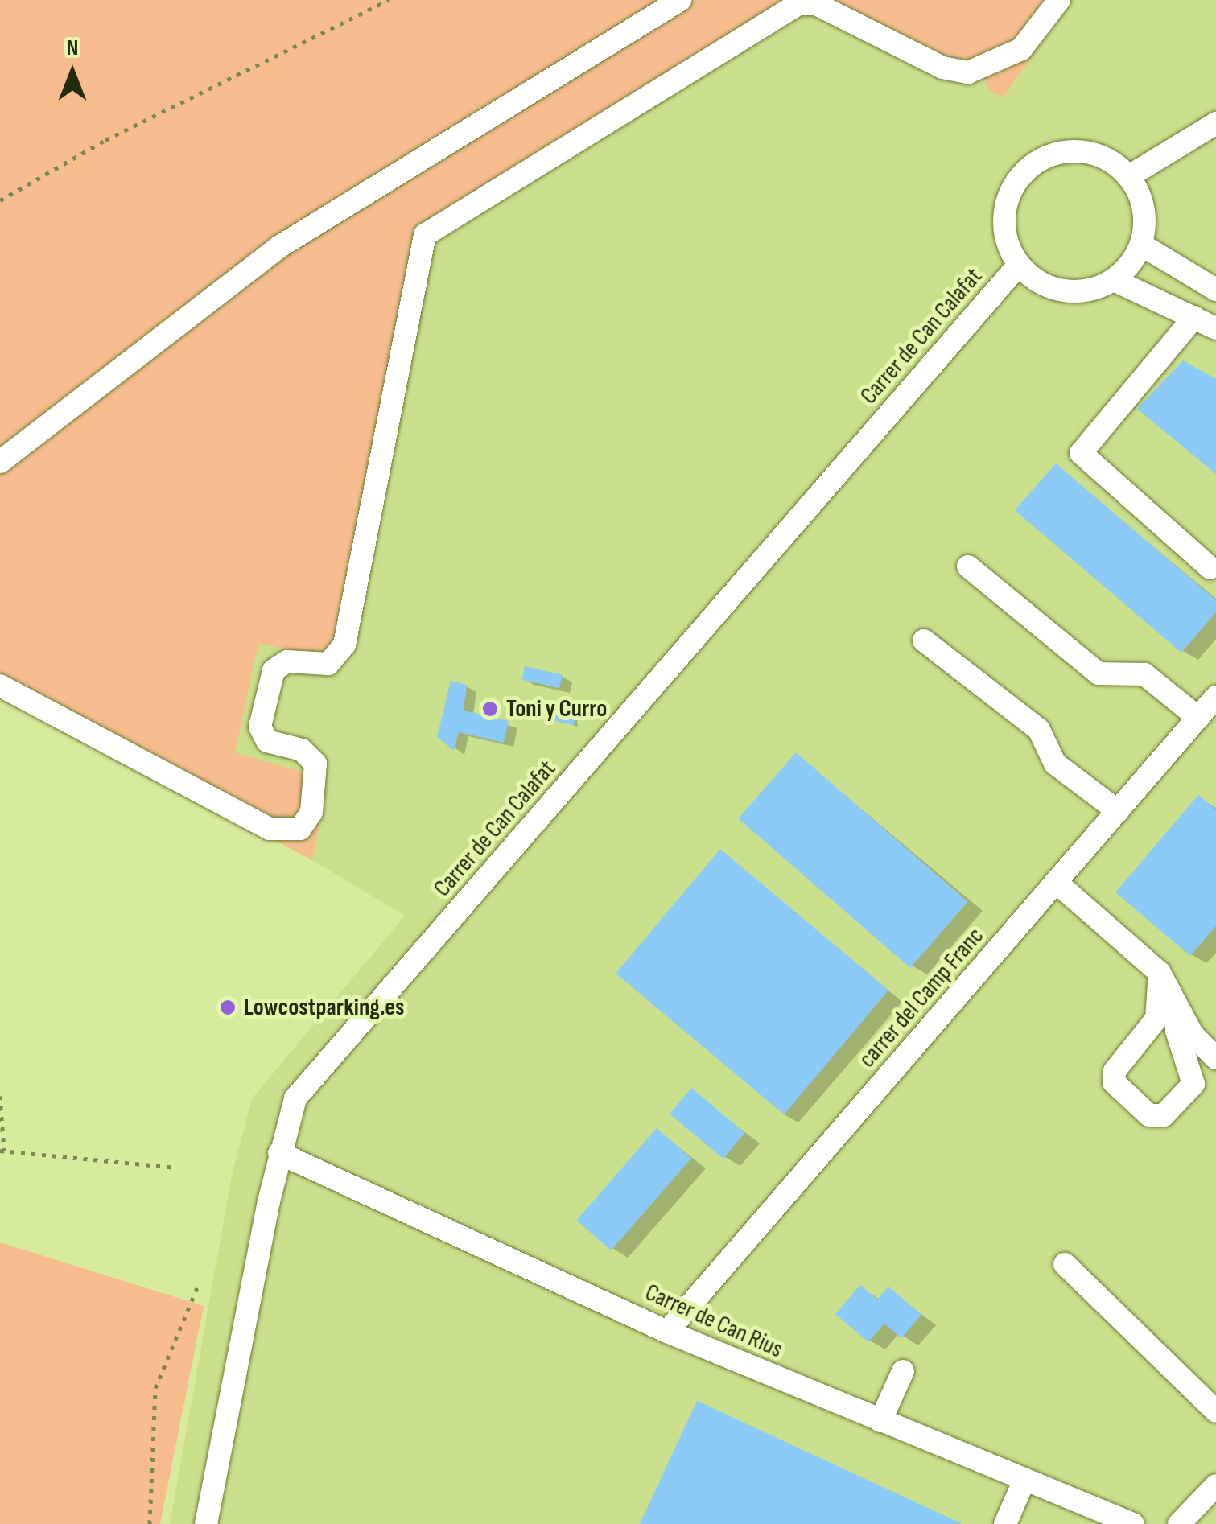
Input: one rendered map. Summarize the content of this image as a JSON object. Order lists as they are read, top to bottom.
{
  "streets": {
    "street": ["Carrer de Can Calafat", "carrer del Camp Franc", "Carrer de Can Rius"]
  },
  "crossings": [
    ["Carrer de Can Calafat", "Carrer de Can Rius"],
    ["carrer del Camp Franc", "Carrer de Can Rius"]
  ],
  "places": ["Toni y Curro", "Lowcostparking.es"],
  "north": "top"
}
